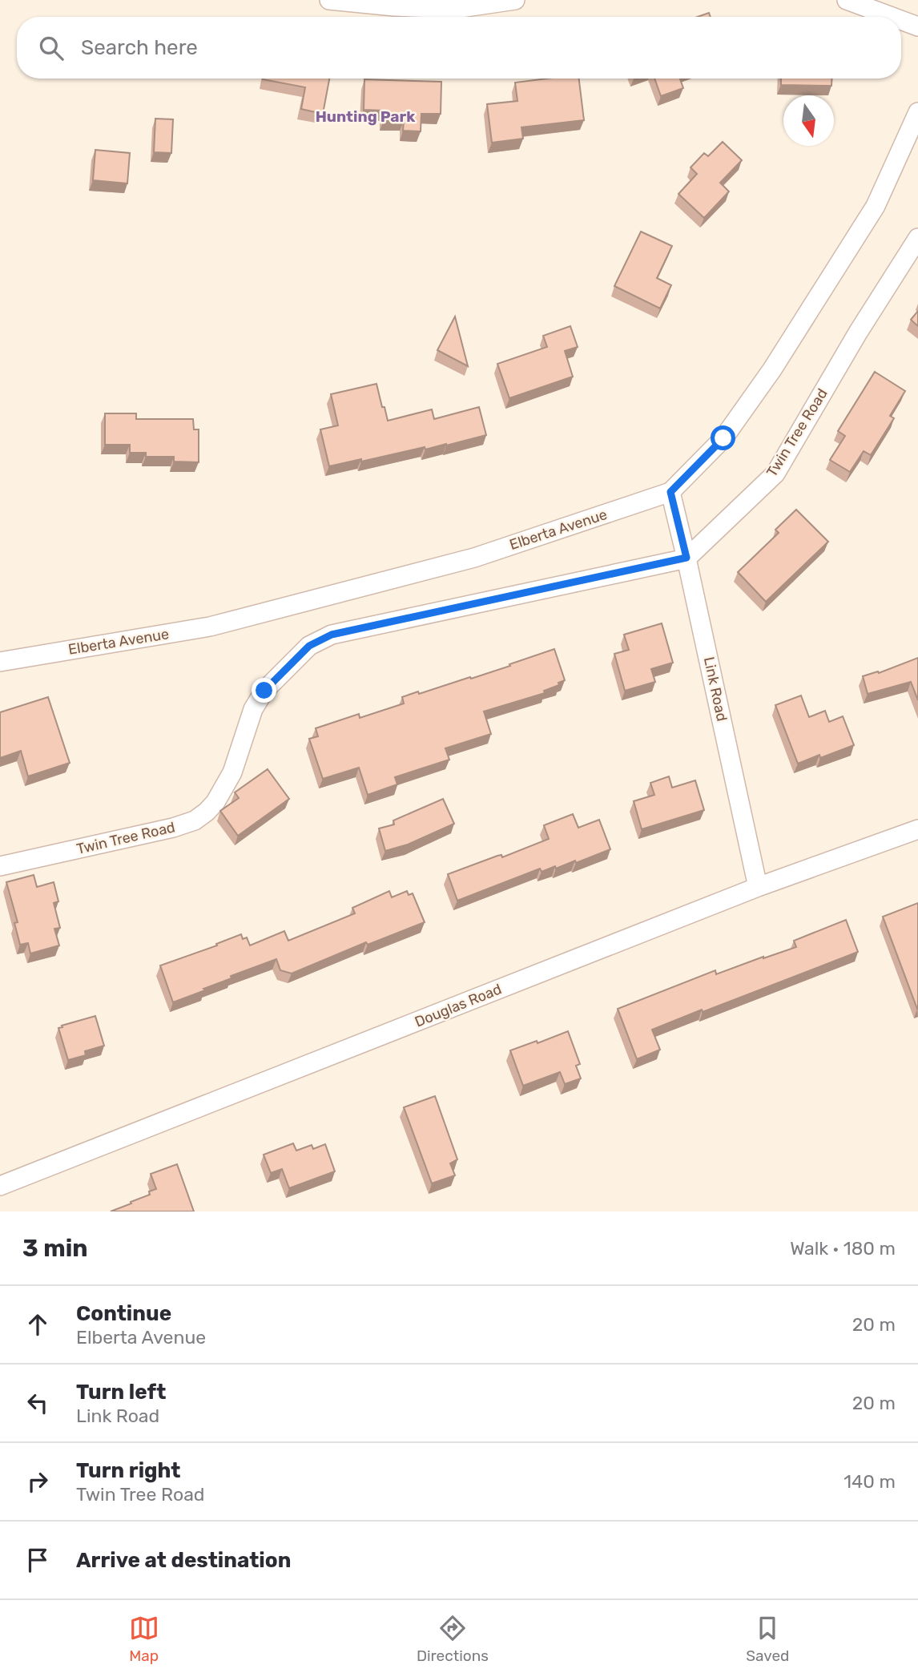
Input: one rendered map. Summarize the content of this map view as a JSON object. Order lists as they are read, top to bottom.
{
  "streets": {
    "street": [
      "Twin Tree Road",
      "Elberta Avenue",
      "Link Road",
      "Douglas Road"
    ]
  },
  "crossings": [
    ["Twin Tree Road", "Link Road"],
    ["Elberta Avenue", "Link Road"],
    ["Link Road", "Douglas Road"]
  ],
  "districts": ["Hunting Park"],
  "north": "bottom",
  "page": {
    "search": "Search here",
    "heading": ["3 min", "Walk · 180 m"],
    "list": [
      ["Continue", "Elberta Avenue", "20 m"],
      ["Turn left", "Link Road", "20 m"],
      ["Turn right", "Twin Tree Road", "140 m"],
      "Arrive at destination"
    ],
    "nav": ["Map", "Directions", "Saved"]
  }
}
